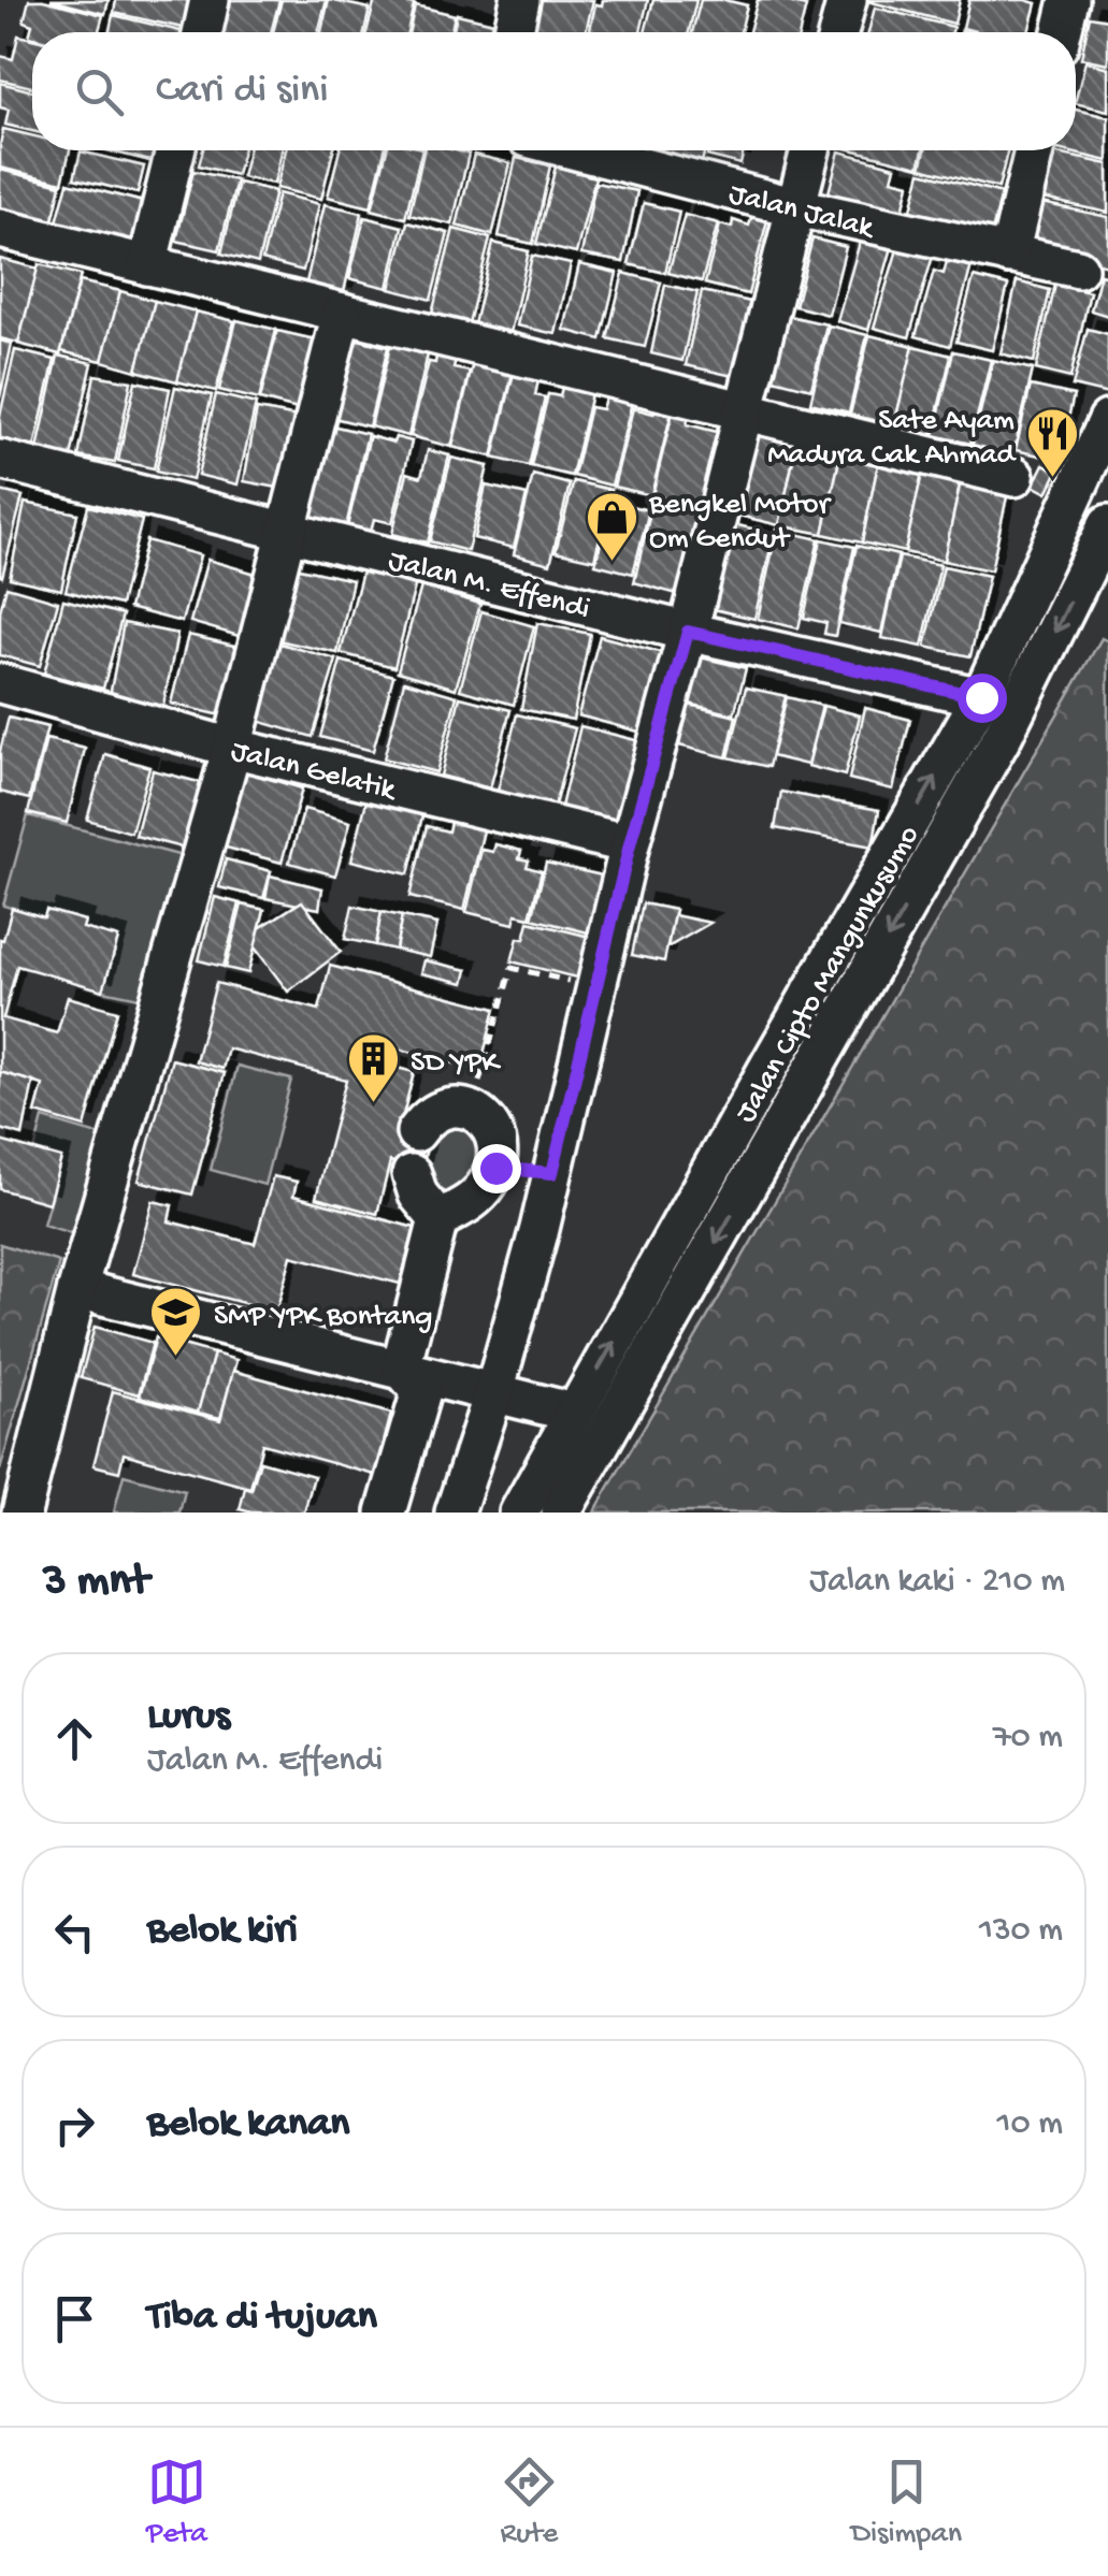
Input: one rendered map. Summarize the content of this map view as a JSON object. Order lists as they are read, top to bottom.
{
  "streets": {
    "street": [
      "Jalan Jalak",
      "Jalan M. Effendi",
      "Jalan Gelatik",
      "Jalan Cipto Mangunkusumo"
    ]
  },
  "crossings": [
    ["Jalan M. Effendi", "Jalan Cipto Mangunkusumo"]
  ],
  "places": {
    "restaurant": ["Sate Ayam Madura Cak Ahmad"],
    "shop": ["Bengkel Motor Om Gendut"],
    "building": ["SD YPK"],
    "school or university": ["SMP YPK Bontang"]
  },
  "page": {
    "search": "Cari di sini",
    "heading": ["3 mnt", "Jalan kaki · 210 m"],
    "list": [
      ["Lurus", "Jalan M. Effendi", "70 m"],
      ["Belok kiri", "130 m"],
      ["Belok kanan", "10 m"],
      "Tiba di tujuan"
    ],
    "nav": ["Peta", "Rute", "Disimpan"]
  }
}
